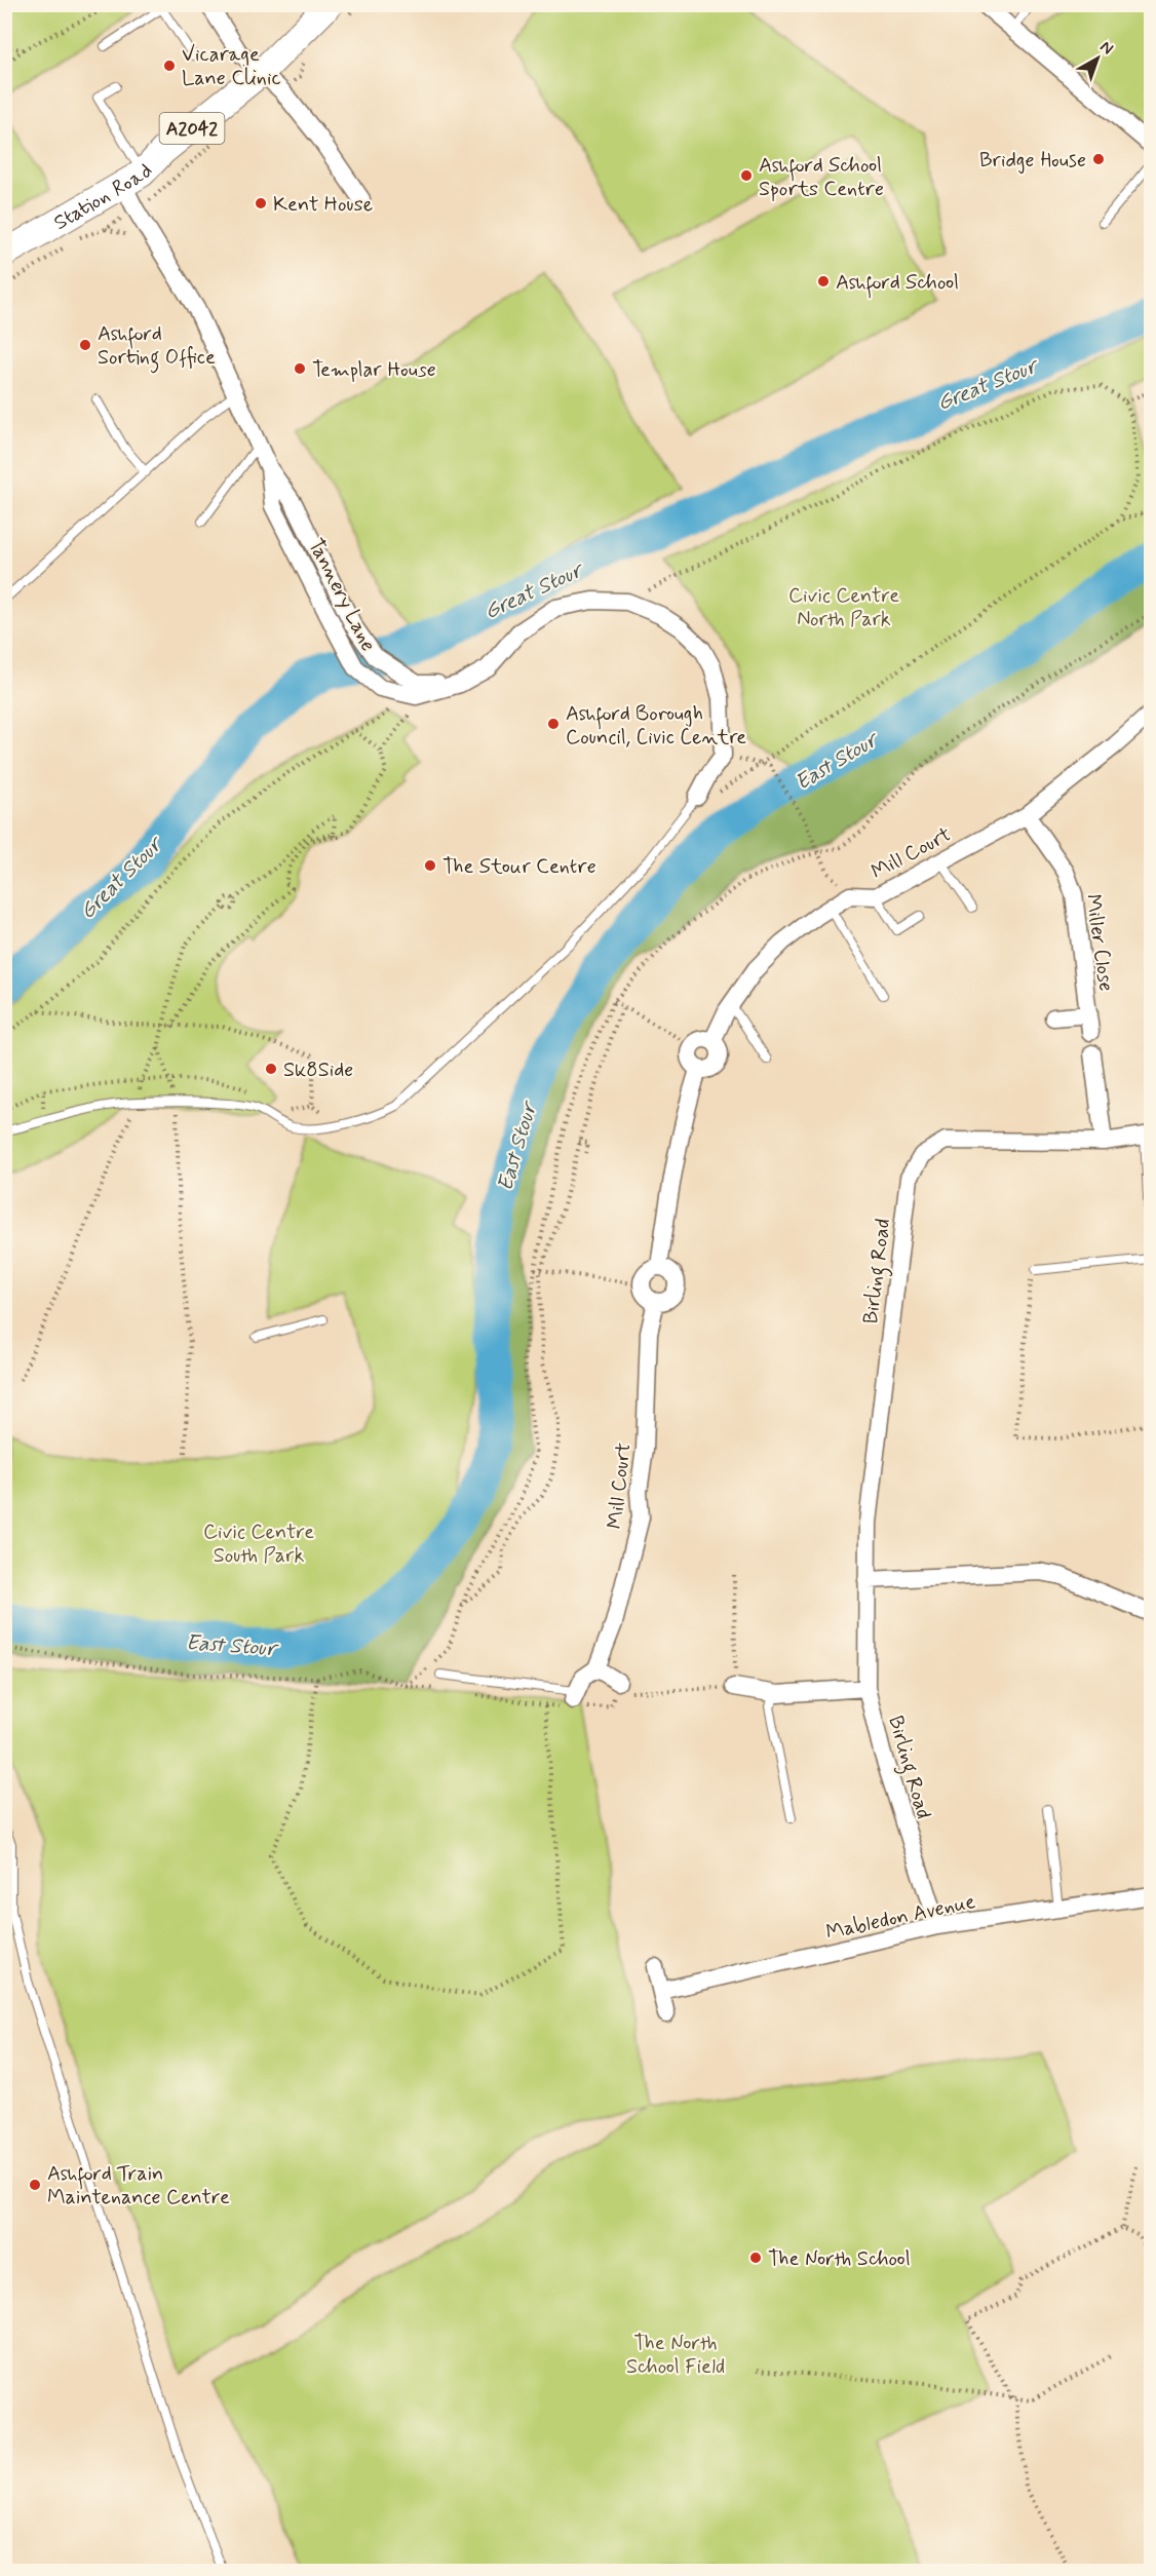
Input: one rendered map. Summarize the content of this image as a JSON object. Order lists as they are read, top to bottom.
{
  "streets": {
    "main road": ["A2042", "Station Road"],
    "street": [
      "Tannery Lane",
      "Mill Court",
      "Miller Close",
      "Birling Road",
      "Mabledon Avenue"
    ]
  },
  "crossings": [
    ["Station Road", "Tannery Lane"],
    ["Mill Court", "Miller Close"],
    ["Birling Road", "Mabledon Avenue"]
  ],
  "water": ["Great Stour", "East Stour"],
  "parks": ["Civic Centre North Park", "Civic Centre South Park", "The North School Field"],
  "places": [
    "Vicarage Lane Clinic",
    "Bridge House",
    "Ashford School Sports Centre",
    "Kent House",
    "Ashford School",
    "Ashford Sorting Office",
    "Templar House",
    "Ashford Borough Council, Civic Centre",
    "The Stour Centre",
    "Sk8Side",
    "Ashford Train Maintenance Centre",
    "The North School"
  ],
  "north": "top right"
}
